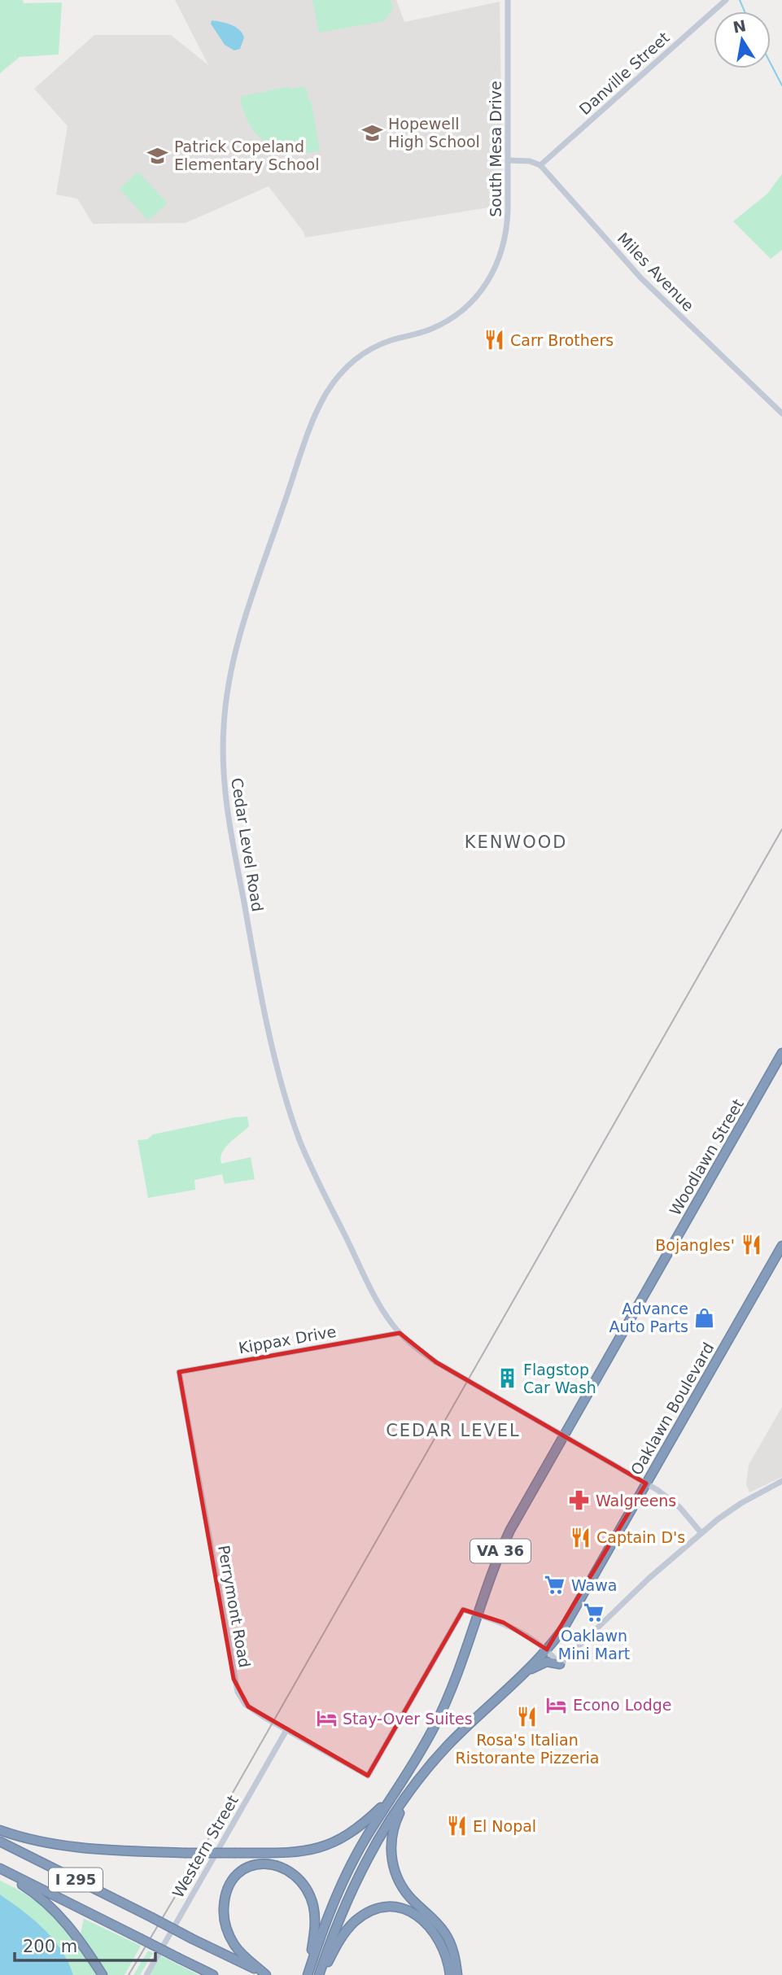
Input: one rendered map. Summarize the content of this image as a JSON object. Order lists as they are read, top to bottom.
{
  "streets": {
    "highway": [
      "Woodlawn Street",
      "Oaklawn Boulevard",
      "VA 36",
      "I 295"
    ],
    "street": [
      "Danville Street",
      "South Mesa Drive",
      "Miles Avenue",
      "Cedar Level Road",
      "Kippax Drive",
      "Perrymont Road",
      "Western Street"
    ]
  },
  "crossings": [
    ["Danville Street", "Miles Avenue"],
    ["South Mesa Drive", "Cedar Level Road"],
    ["Cedar Level Road", "Woodlawn Street"],
    ["Cedar Level Road", "Kippax Drive"],
    ["Cedar Level Road", "Oaklawn Boulevard"],
    ["Woodlawn Street", "VA 36"],
    ["Woodlawn Street", "Perrymont Road"],
    ["Kippax Drive", "Perrymont Road"],
    ["Perrymont Road", "Western Street"]
  ],
  "districts": ["KENWOOD", "CEDAR LEVEL"],
  "places": {
    "school or university": ["Hopewell High School", "Patrick Copeland Elementary School"],
    "restaurant": [
      "Carr Brothers",
      "Bojangles'",
      "Captain D's",
      "Rosa's Italian Ristorante Pizzeria",
      "El Nopal"
    ],
    "shop": ["Advance Auto Parts"],
    "building": ["Flagstop Car Wash"],
    "pharmacy": ["Walgreens"],
    "supermarket": ["Wawa", "Oaklawn Mini Mart"],
    "hotel": ["Econo Lodge", "Stay-Over Suites"]
  },
  "scale_bar": "200 m",
  "north": "top"
}
